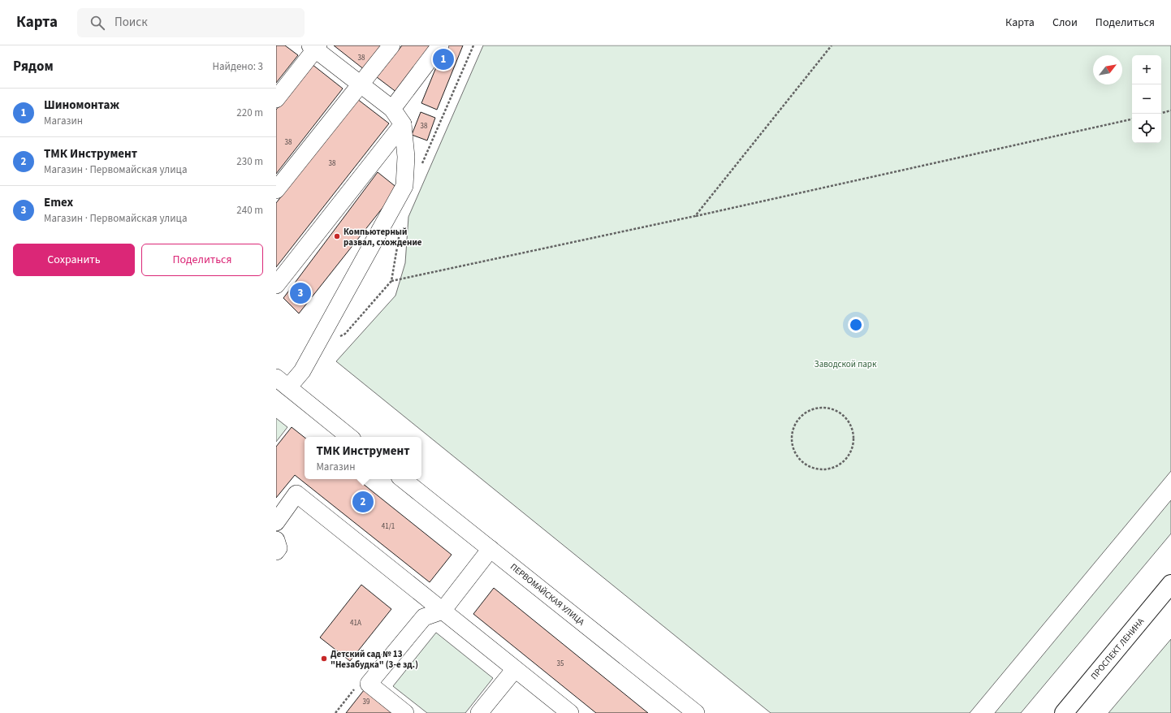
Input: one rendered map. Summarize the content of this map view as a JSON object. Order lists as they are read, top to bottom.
{
  "streets": {
    "main road": ["ПРОСПЕКТ ЛЕНИНА"],
    "street": ["ПЕРВОМАЙСКАЯ УЛИЦА"]
  },
  "parks": ["Заводской парк"],
  "places": ["Компьютерный развал, схождение", "Детский сад № 13 \"Незабудка\" (3-е зд.)"],
  "house_numbers": [
    "38",
    "38",
    "38",
    "38",
    "41/1",
    "41А",
    "35",
    "39"
  ],
  "north": "top right",
  "page": {
    "header": "Карта",
    "search": "Поиск",
    "nav": ["Карта", "Слои", "Поделиться"],
    "heading": ["Рядом", "Найдено: 3"],
    "pins": ["1", "3", "2"],
    "map_buttons": ["+", "−"],
    "list": [
      {
        "mark": "1",
        "name": "Шиномонтаж",
        "note": "Магазин",
        "value": "220 m"
      },
      {
        "mark": "2",
        "name": "ТМК Инструмент",
        "note": "Магазин · Первомайская улица",
        "value": "230 m"
      },
      {
        "mark": "3",
        "name": "Emex",
        "note": "Магазин · Первомайская улица",
        "value": "240 m"
      }
    ],
    "buttons": ["Сохранить", "Поделиться"],
    "popup": ["ТМК Инструмент", "Магазин"]
  }
}
